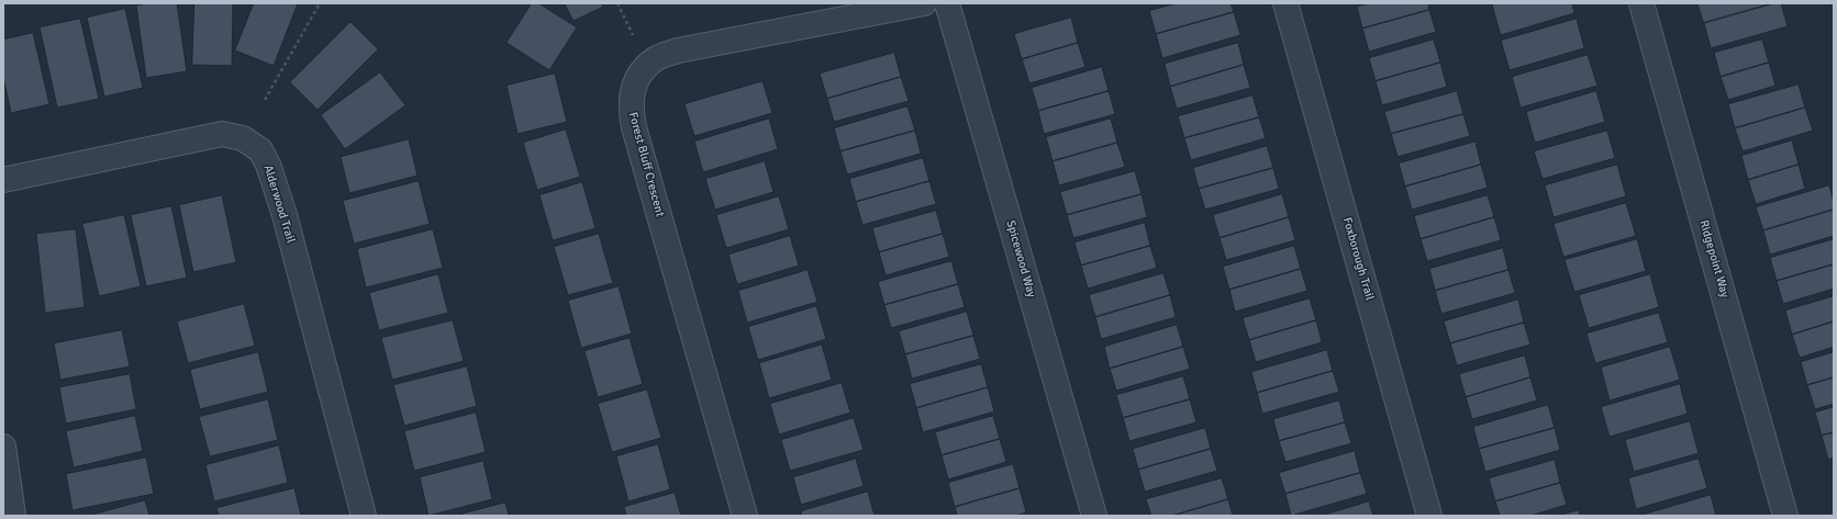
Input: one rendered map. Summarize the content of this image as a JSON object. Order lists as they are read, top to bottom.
{
  "streets": {
    "street": [
      "Forest Bluff Crescent",
      "Alderwood Trail",
      "Spicewood Way",
      "Foxborough Trail",
      "Ridgepoint Way"
    ]
  }
}
